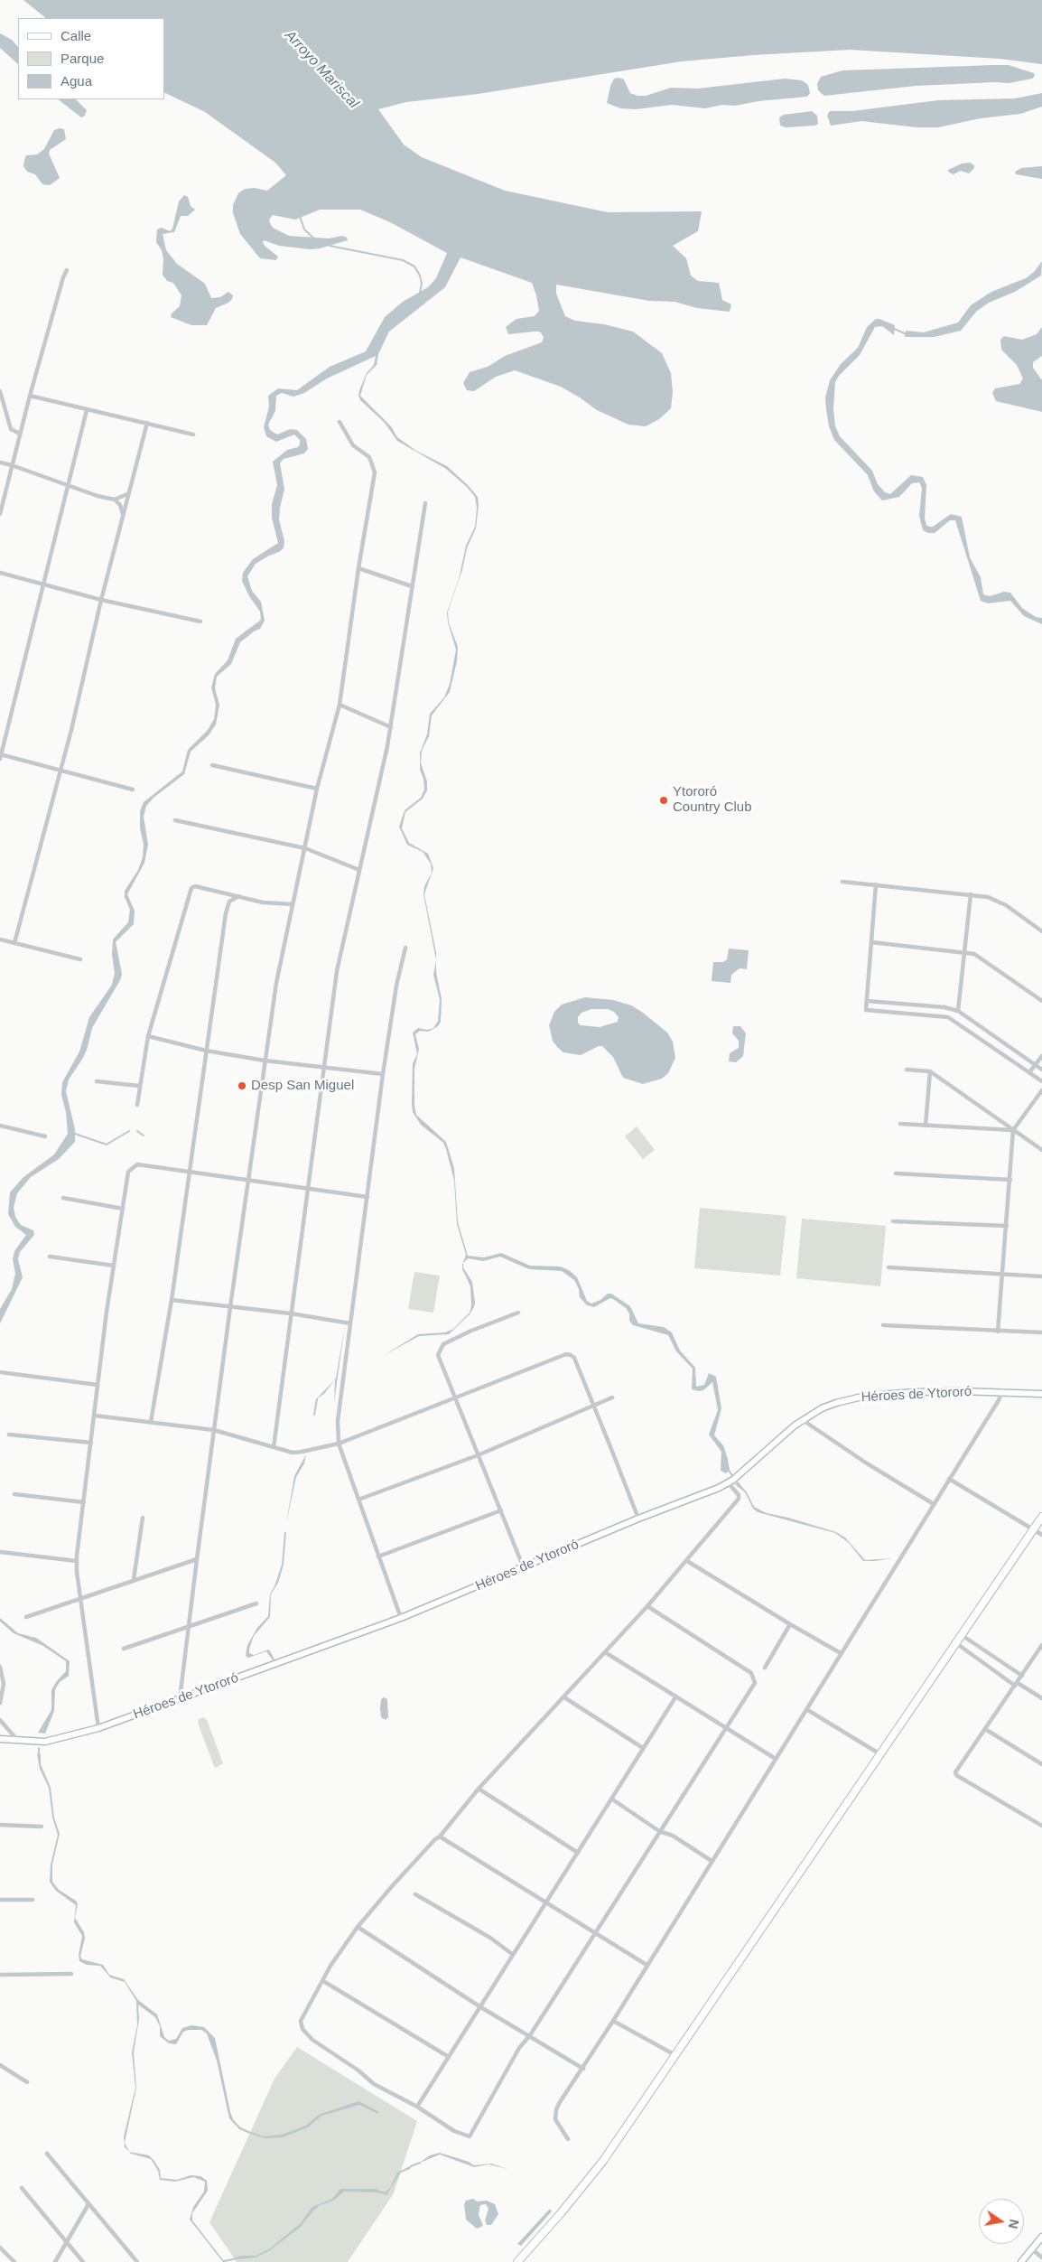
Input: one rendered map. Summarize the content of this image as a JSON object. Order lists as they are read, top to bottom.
{
  "streets": {
    "main road": ["Héroes de Ytororó"]
  },
  "water": ["Arroyo Mariscal"],
  "places": ["Ytororó Country Club", "Desp San Miguel"],
  "legend": ["Calle", "Parque", "Agua"],
  "north": "right"
}
